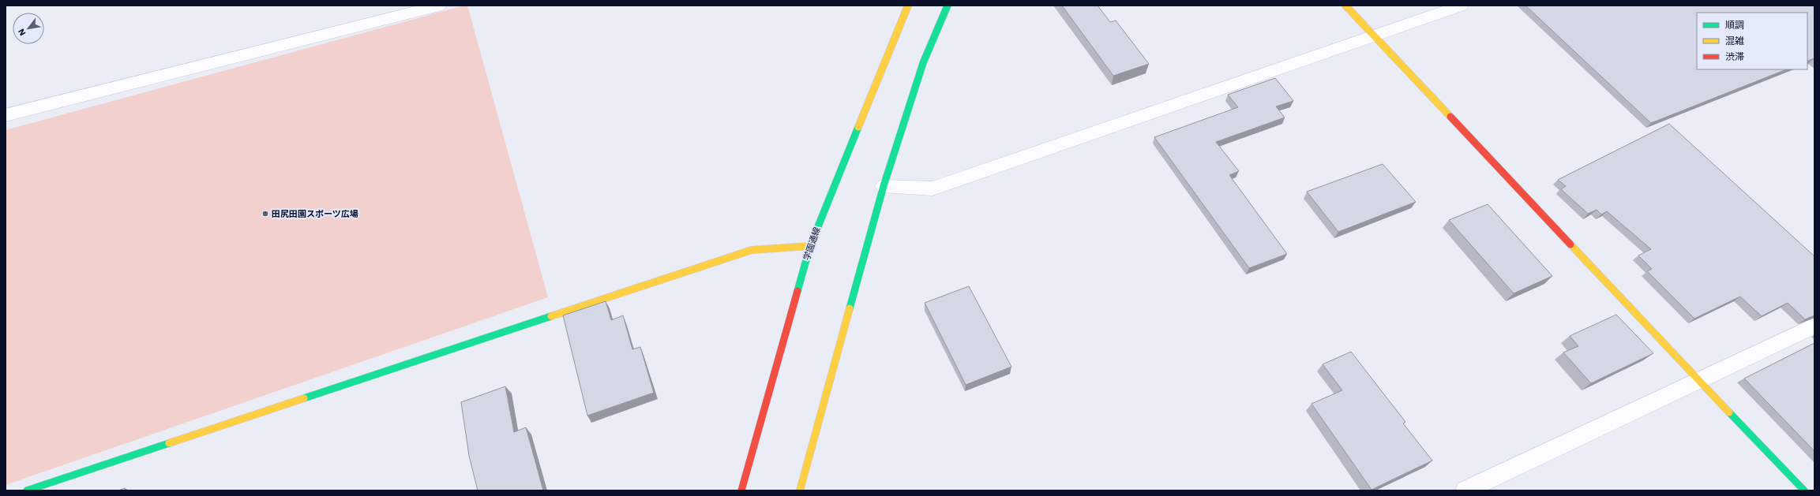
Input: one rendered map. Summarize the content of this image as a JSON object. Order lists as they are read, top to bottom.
{
  "streets": {
    "street": ["学園通線"]
  },
  "places": ["田尻田園スポーツ広場"],
  "legend": ["順調", "混雑", "渋滞"],
  "north": "bottom left"
}
